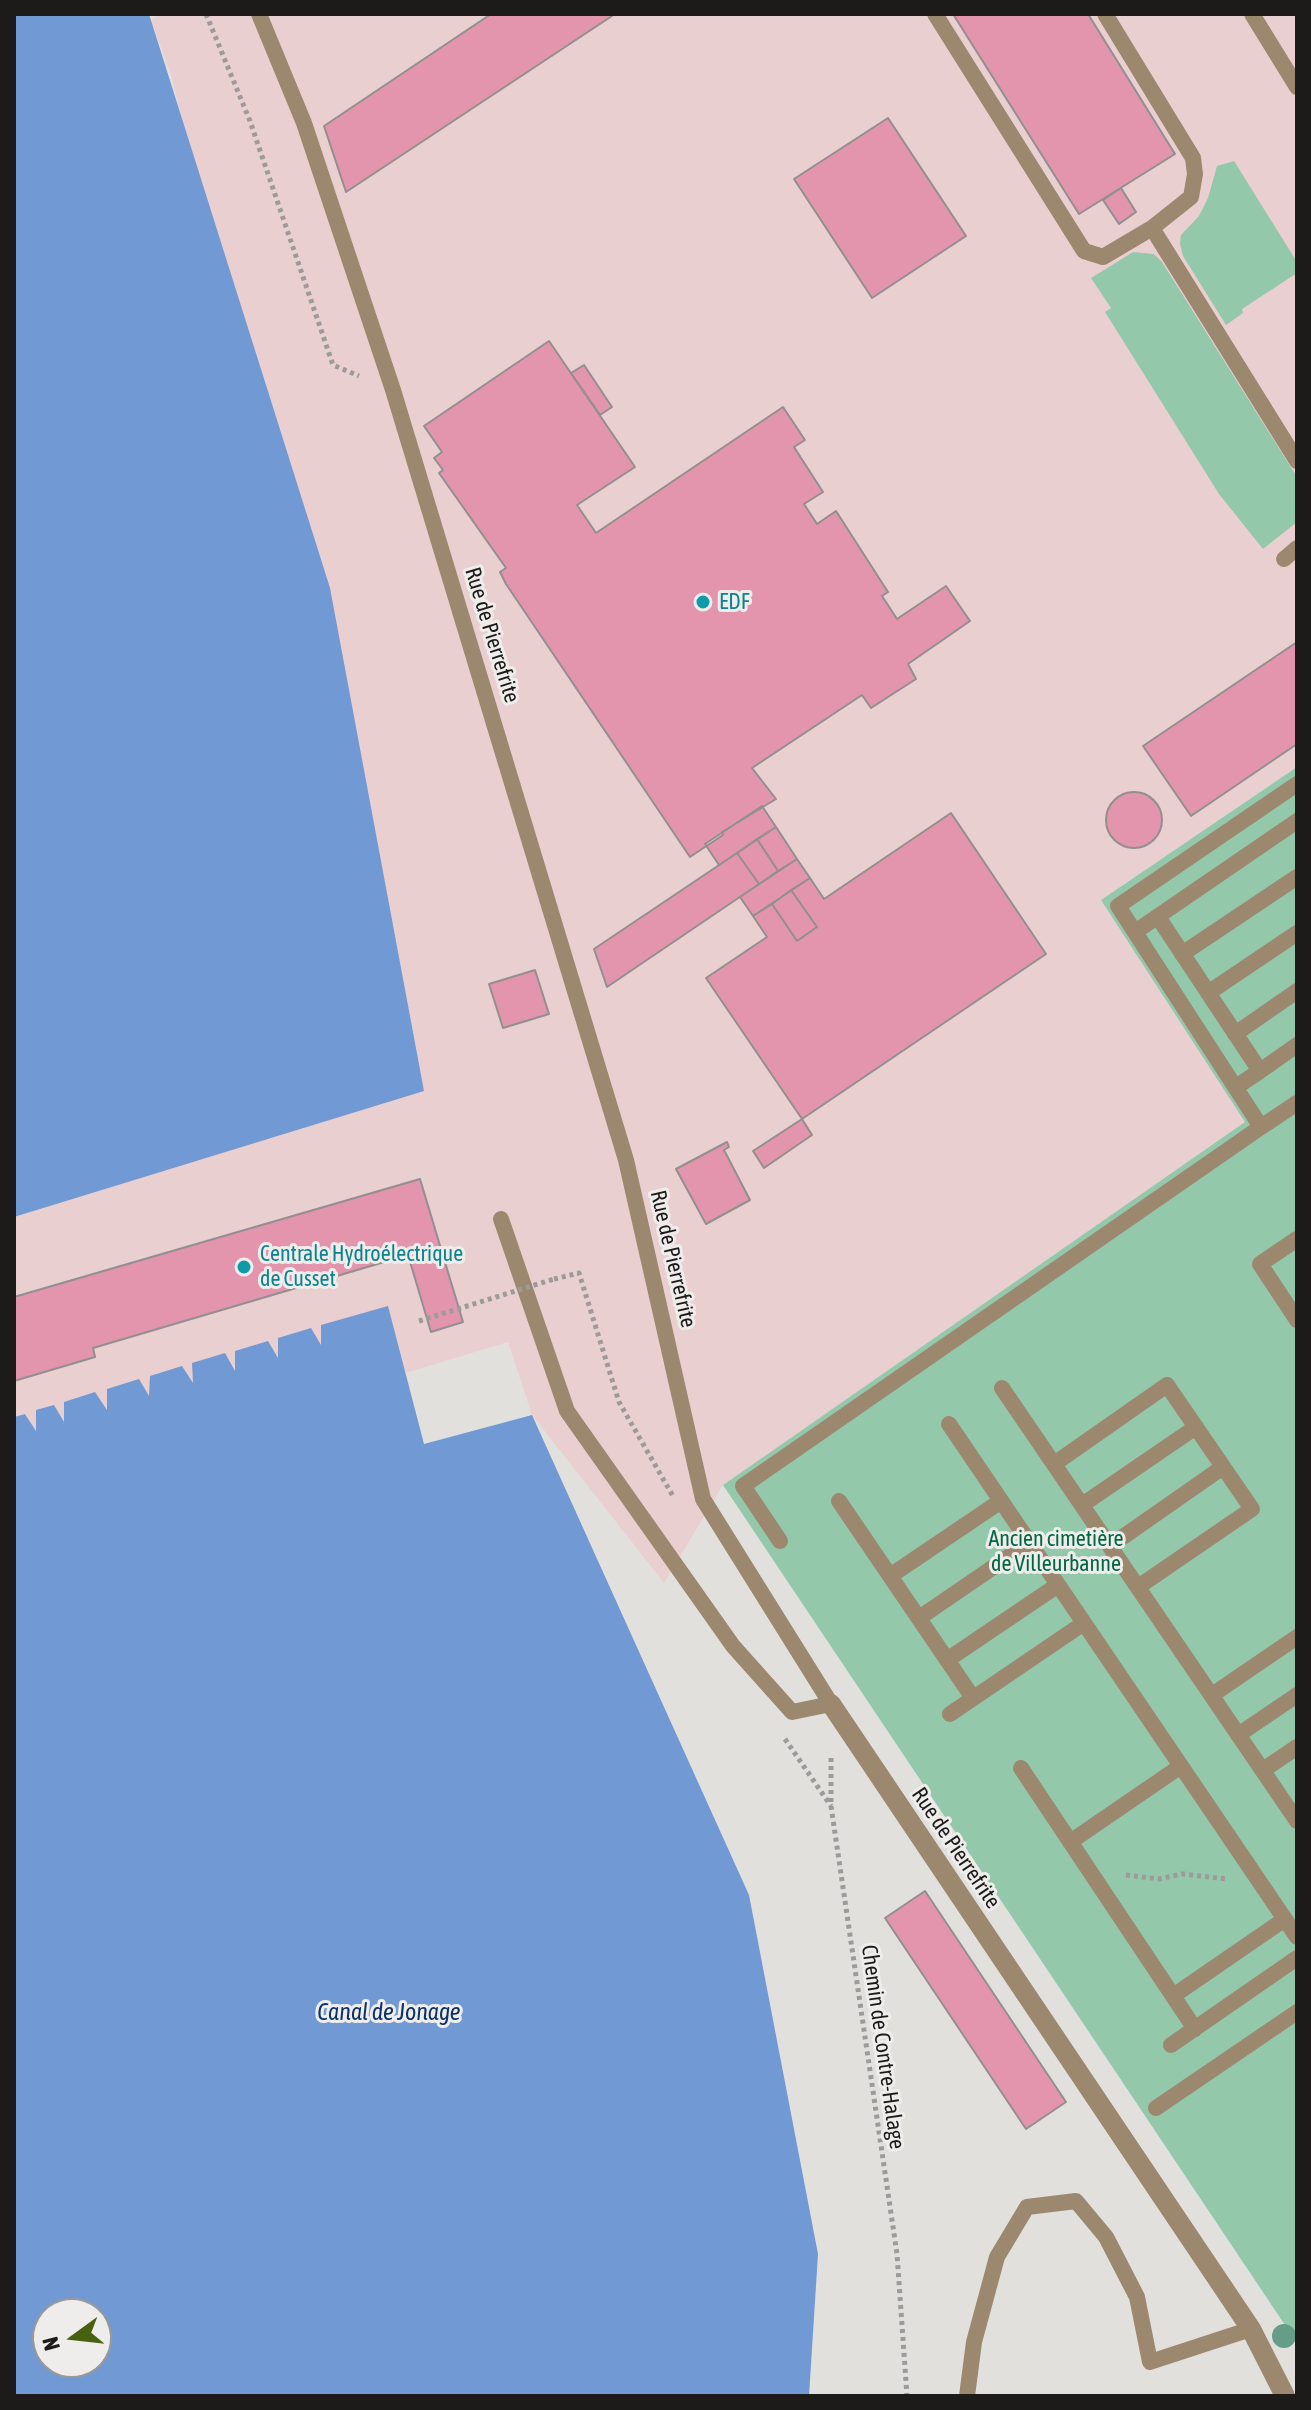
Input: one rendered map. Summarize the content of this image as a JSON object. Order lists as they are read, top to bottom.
{
  "streets": {
    "street": ["Rue de Pierrefrite"],
    "path": ["Chemin de Contre-Halage"]
  },
  "crossings": [
    ["Rue de Pierrefrite", "Chemin de Contre-Halage"]
  ],
  "water": ["Canal de Jonage"],
  "parks": ["Ancien cimetière de Villeurbanne"],
  "places": ["EDF", "Centrale Hydroélectrique de Cusset"],
  "north": "left"
}
